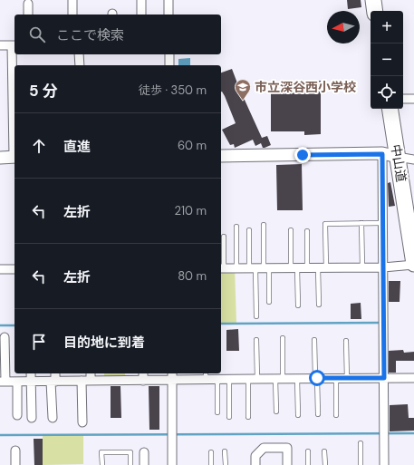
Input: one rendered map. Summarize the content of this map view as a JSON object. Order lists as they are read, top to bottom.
{
  "streets": {
    "highway": ["中山道"]
  },
  "places": {
    "school or university": ["市立深谷西小学校"]
  },
  "north": "left",
  "page": {
    "map_buttons": ["+", "−"],
    "search": "ここで検索",
    "heading": ["5 分", "徒歩 · 350 m"],
    "list": [
      ["直進", "60 m"],
      ["左折", "210 m"],
      ["左折", "80 m"],
      "目的地に到着"
    ]
  }
}
